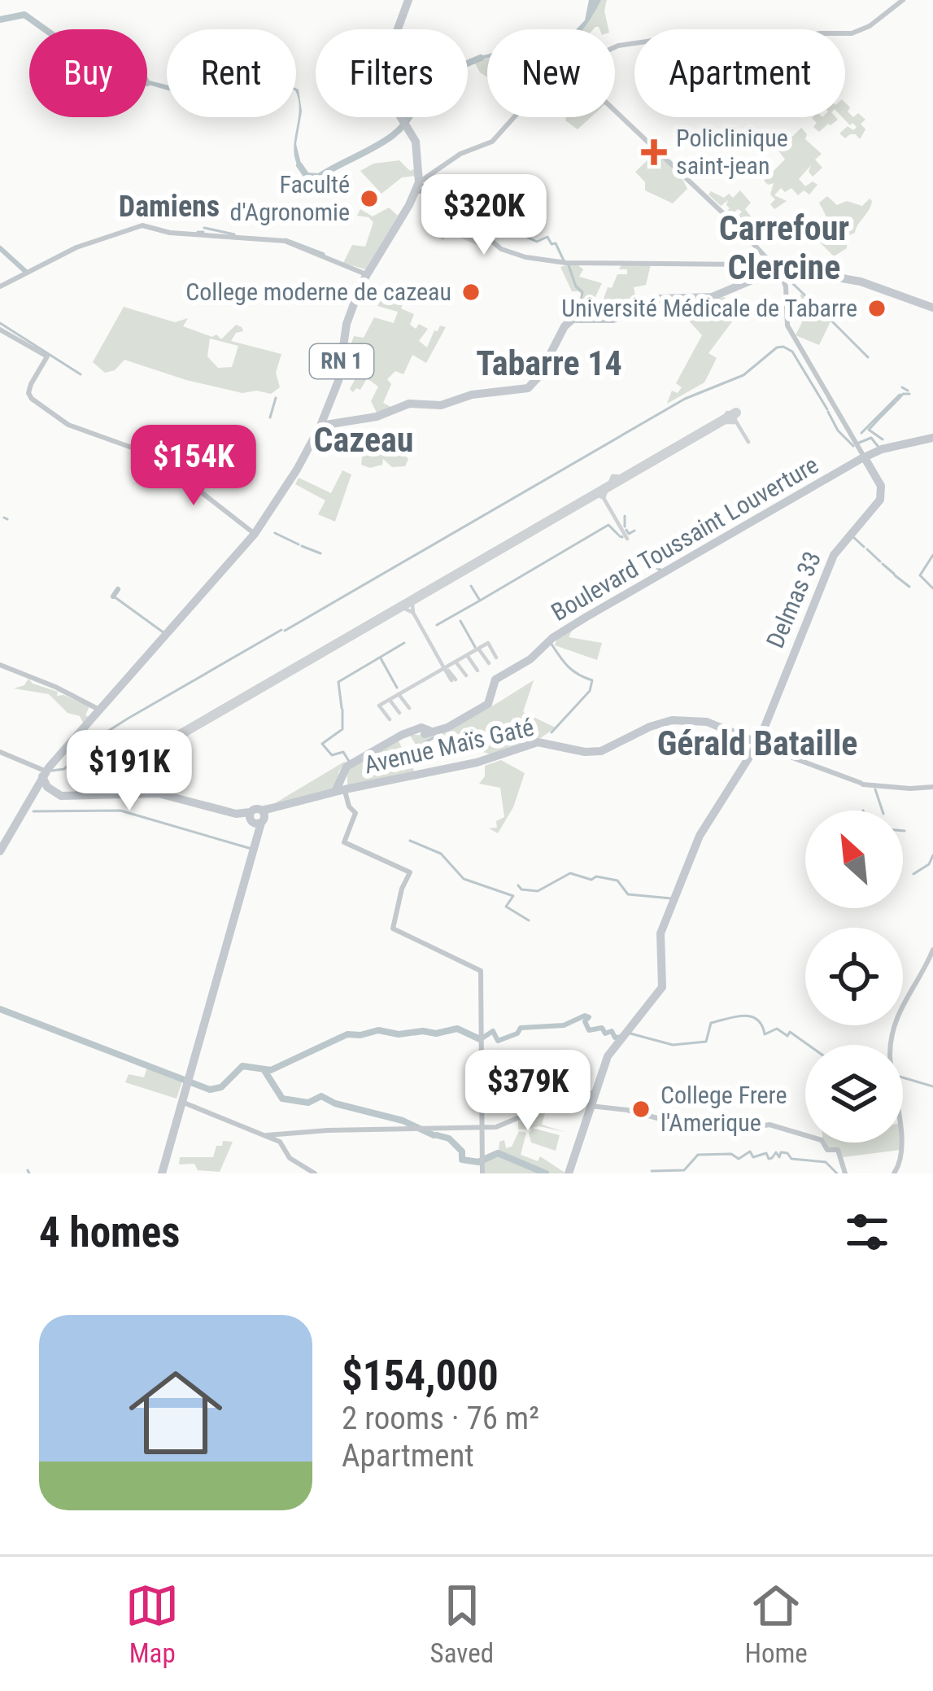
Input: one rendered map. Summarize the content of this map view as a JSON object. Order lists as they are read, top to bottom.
{
  "streets": {
    "main road": [
      "RN 1",
      "Boulevard Toussaint Louverture",
      "Delmas 33",
      "Avenue Maïs Gaté"
    ]
  },
  "crossings": [
    ["Boulevard Toussaint Louverture", "Delmas 33"],
    ["Boulevard Toussaint Louverture", "Avenue Maïs Gaté"],
    ["Delmas 33", "Avenue Maïs Gaté"]
  ],
  "districts": [
    "Damiens",
    "Carrefour Clercine",
    "Tabarre 14",
    "Cazeau",
    "Gérald Bataille"
  ],
  "places": {
    "health": ["Policlinique saint-jean"],
    "other": [
      "Faculté d'Agronomie",
      "College moderne de cazeau",
      "Université Médicale de Tabarre",
      "College Frere l'Amerique"
    ]
  },
  "north": "top left",
  "page": {
    "chip": [
      "Buy",
      "Rent",
      "Filters",
      "New",
      "Apartment"
    ],
    "price": [
      "$320K",
      "$154K",
      "$191K",
      "$379K"
    ],
    "heading": "4 homes",
    "list": [
      {
        "name": "$154,000",
        "note": "2 rooms · 76 m² · Apartment"
      }
    ],
    "tabs": ["Map", "Saved", "Home"]
  }
}
